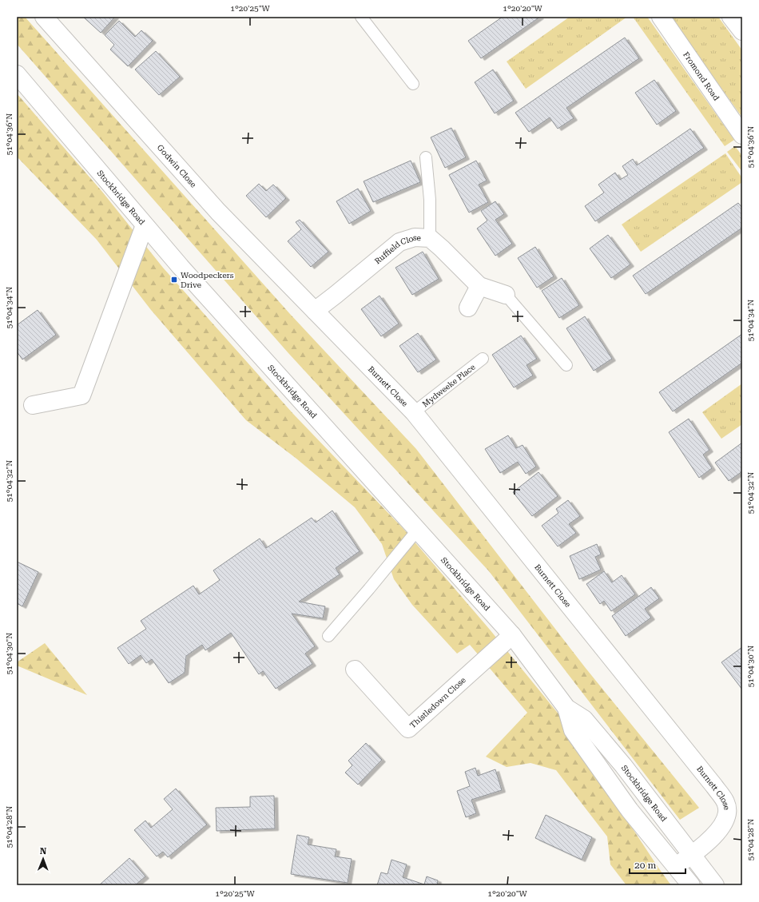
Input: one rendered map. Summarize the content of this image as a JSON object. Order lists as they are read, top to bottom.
{
  "streets": {
    "street": [
      "Fromond Road",
      "Godwin Close",
      "Stockbridge Road",
      "Ruffield Close",
      "Burnett Close",
      "Thistledown Close"
    ],
    "lane": ["Mydweeke Place"]
  },
  "crossings": [
    ["Godwin Close", "Ruffield Close"],
    ["Godwin Close", "Burnett Close"],
    ["Stockbridge Road", "Burnett Close"],
    ["Stockbridge Road", "Thistledown Close"],
    ["Ruffield Close", "Burnett Close"],
    ["Mydweeke Place", "Burnett Close"]
  ],
  "places": {
    "transit": ["Woodpeckers Drive"]
  },
  "scale_bar": "20 m",
  "north": "top",
  "coordinates": [
    "1°20'25\"W",
    "1°20'20\"W",
    "51°04'36\"N",
    "51°04'34\"N",
    "51°04'32\"N",
    "51°04'30\"N",
    "51°04'28\"N"
  ]
}
